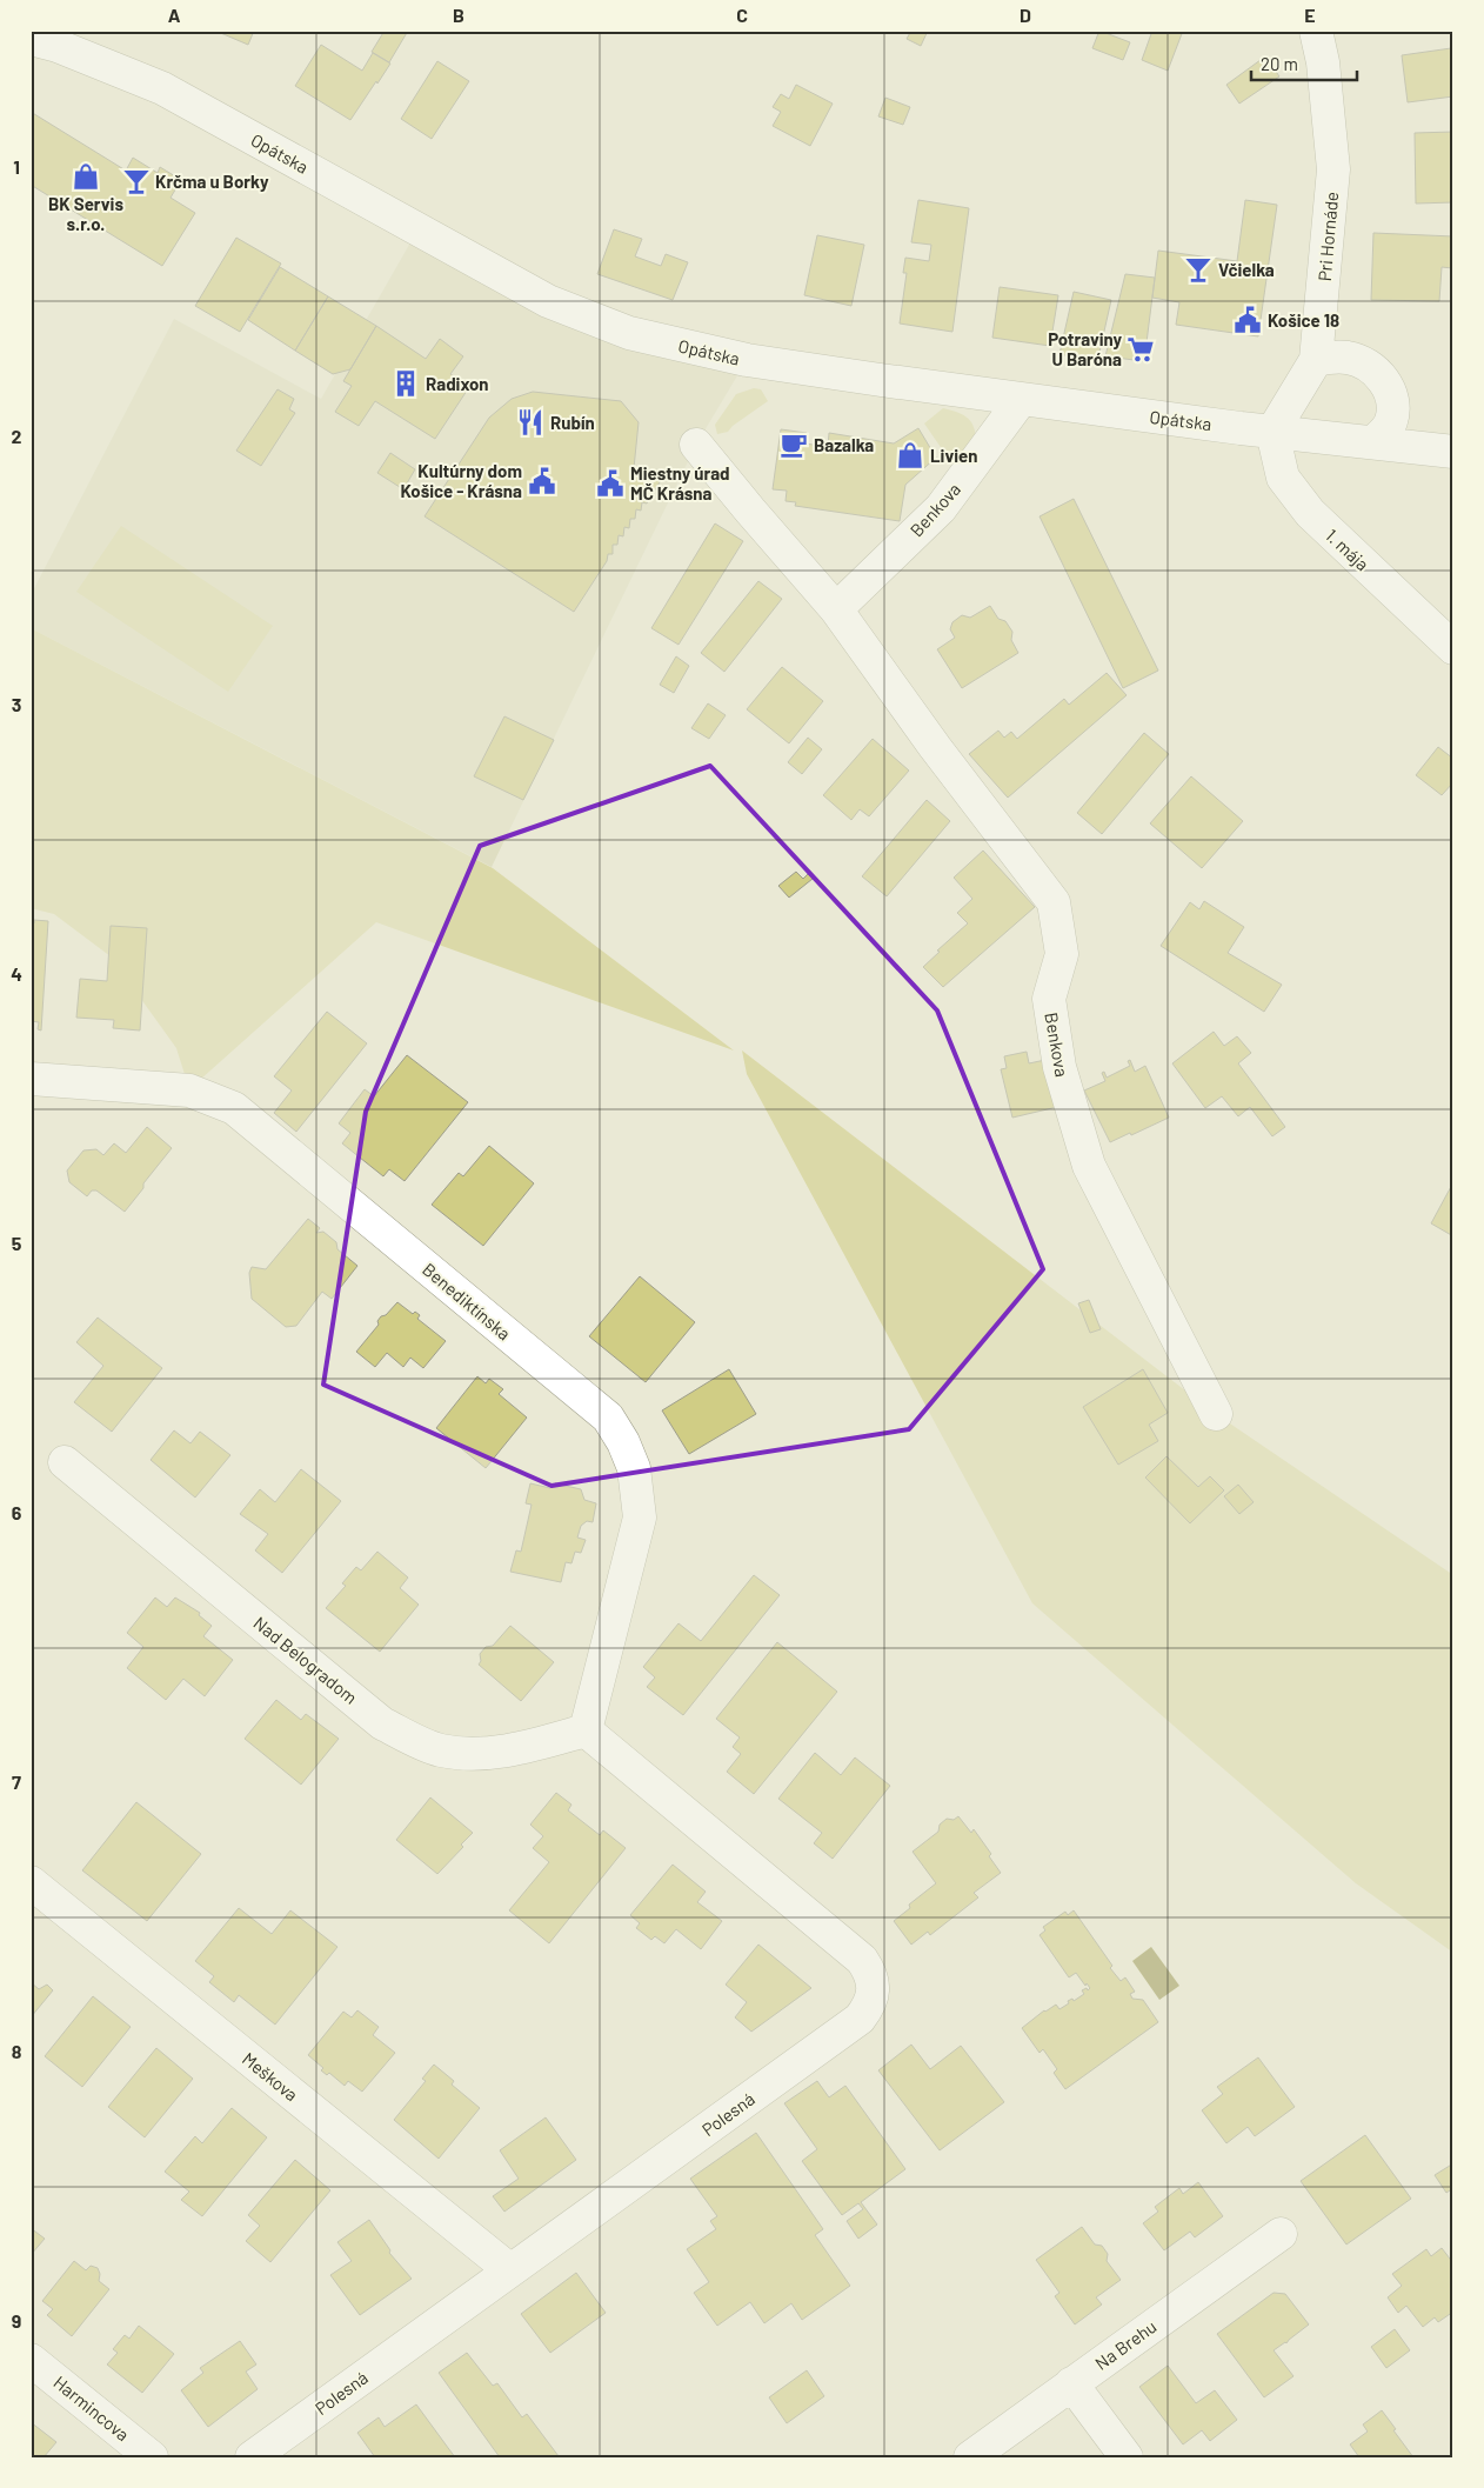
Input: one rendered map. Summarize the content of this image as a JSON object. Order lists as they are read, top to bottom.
{
  "streets": {
    "street": [
      "Opátska",
      "Pri Hornáde",
      "Benkova",
      "1. mája",
      "Benediktínska",
      "Nad Belogradom",
      "Meškova",
      "Polesná",
      "Na Brehu",
      "Harmincova"
    ]
  },
  "crossings": [
    ["Opátska", "Pri Hornáde"],
    ["Opátska", "Benkova"],
    ["Opátska", "1. mája"],
    ["Pri Hornáde", "1. mája"],
    ["Benediktínska", "Nad Belogradom"],
    ["Benediktínska", "Polesná"],
    ["Nad Belogradom", "Polesná"],
    ["Meškova", "Polesná"]
  ],
  "places": {
    "shop": ["BK Servis s.r.o.", "Livien"],
    "bar": ["Krčma u Borky", "Včielka"],
    "public building": ["Košice 18", "Kultúrny dom Košice - Krásna", "Miestny úrad MČ Krásna"],
    "supermarket": ["Potraviny U Baróna"],
    "building": ["Radixon"],
    "restaurant": ["Rubín"],
    "cafe": ["Bazalka"]
  },
  "scale_bar": "20 m",
  "grid": {
    "columns": [
      "A",
      "B",
      "C",
      "D",
      "E"
    ],
    "rows": [
      "1",
      "2",
      "3",
      "4",
      "5",
      "6",
      "7",
      "8",
      "9"
    ]
  }
}
